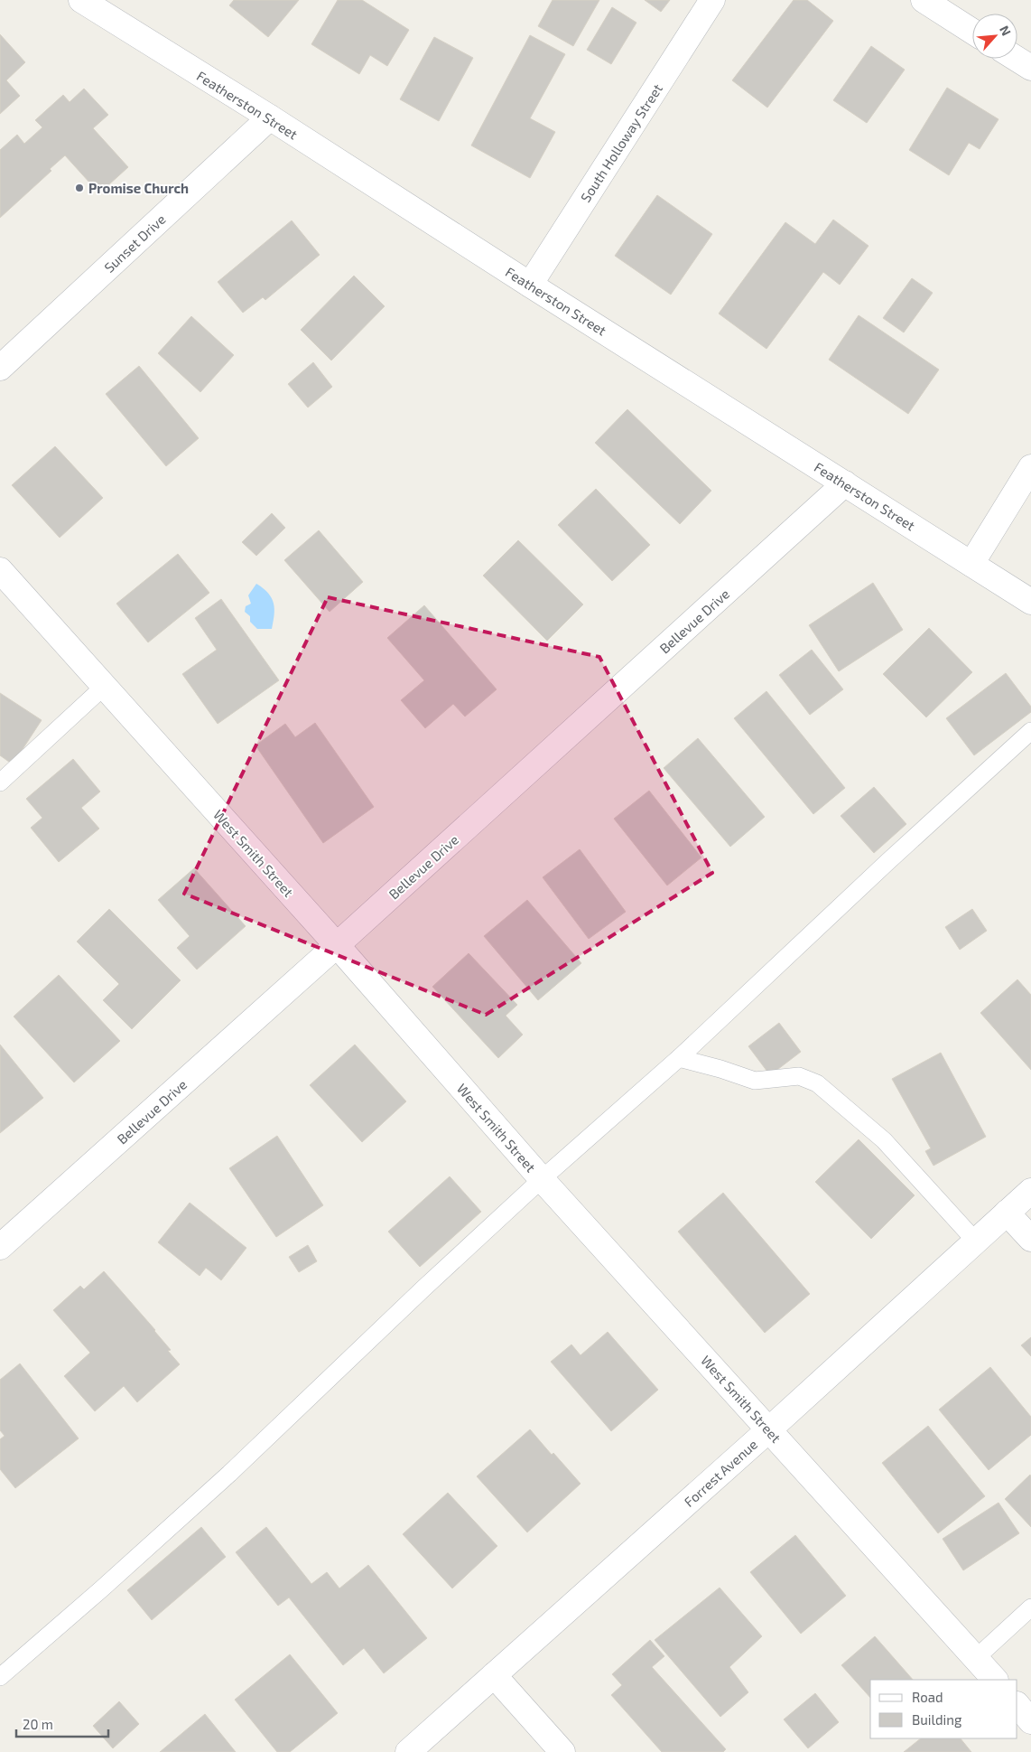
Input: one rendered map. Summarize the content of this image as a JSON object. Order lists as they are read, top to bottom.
{
  "streets": {
    "street": [
      "Featherston Street",
      "South Holloway Street",
      "Sunset Drive",
      "Bellevue Drive",
      "West Smith Street",
      "Forrest Avenue"
    ]
  },
  "crossings": [
    ["Featherston Street", "South Holloway Street"],
    ["Featherston Street", "Sunset Drive"],
    ["Featherston Street", "Bellevue Drive"],
    ["Bellevue Drive", "West Smith Street"],
    ["West Smith Street", "Forrest Avenue"]
  ],
  "places": ["Promise Church"],
  "legend": ["Road", "Building"],
  "scale_bar": "20 m",
  "north": "top right"
}
